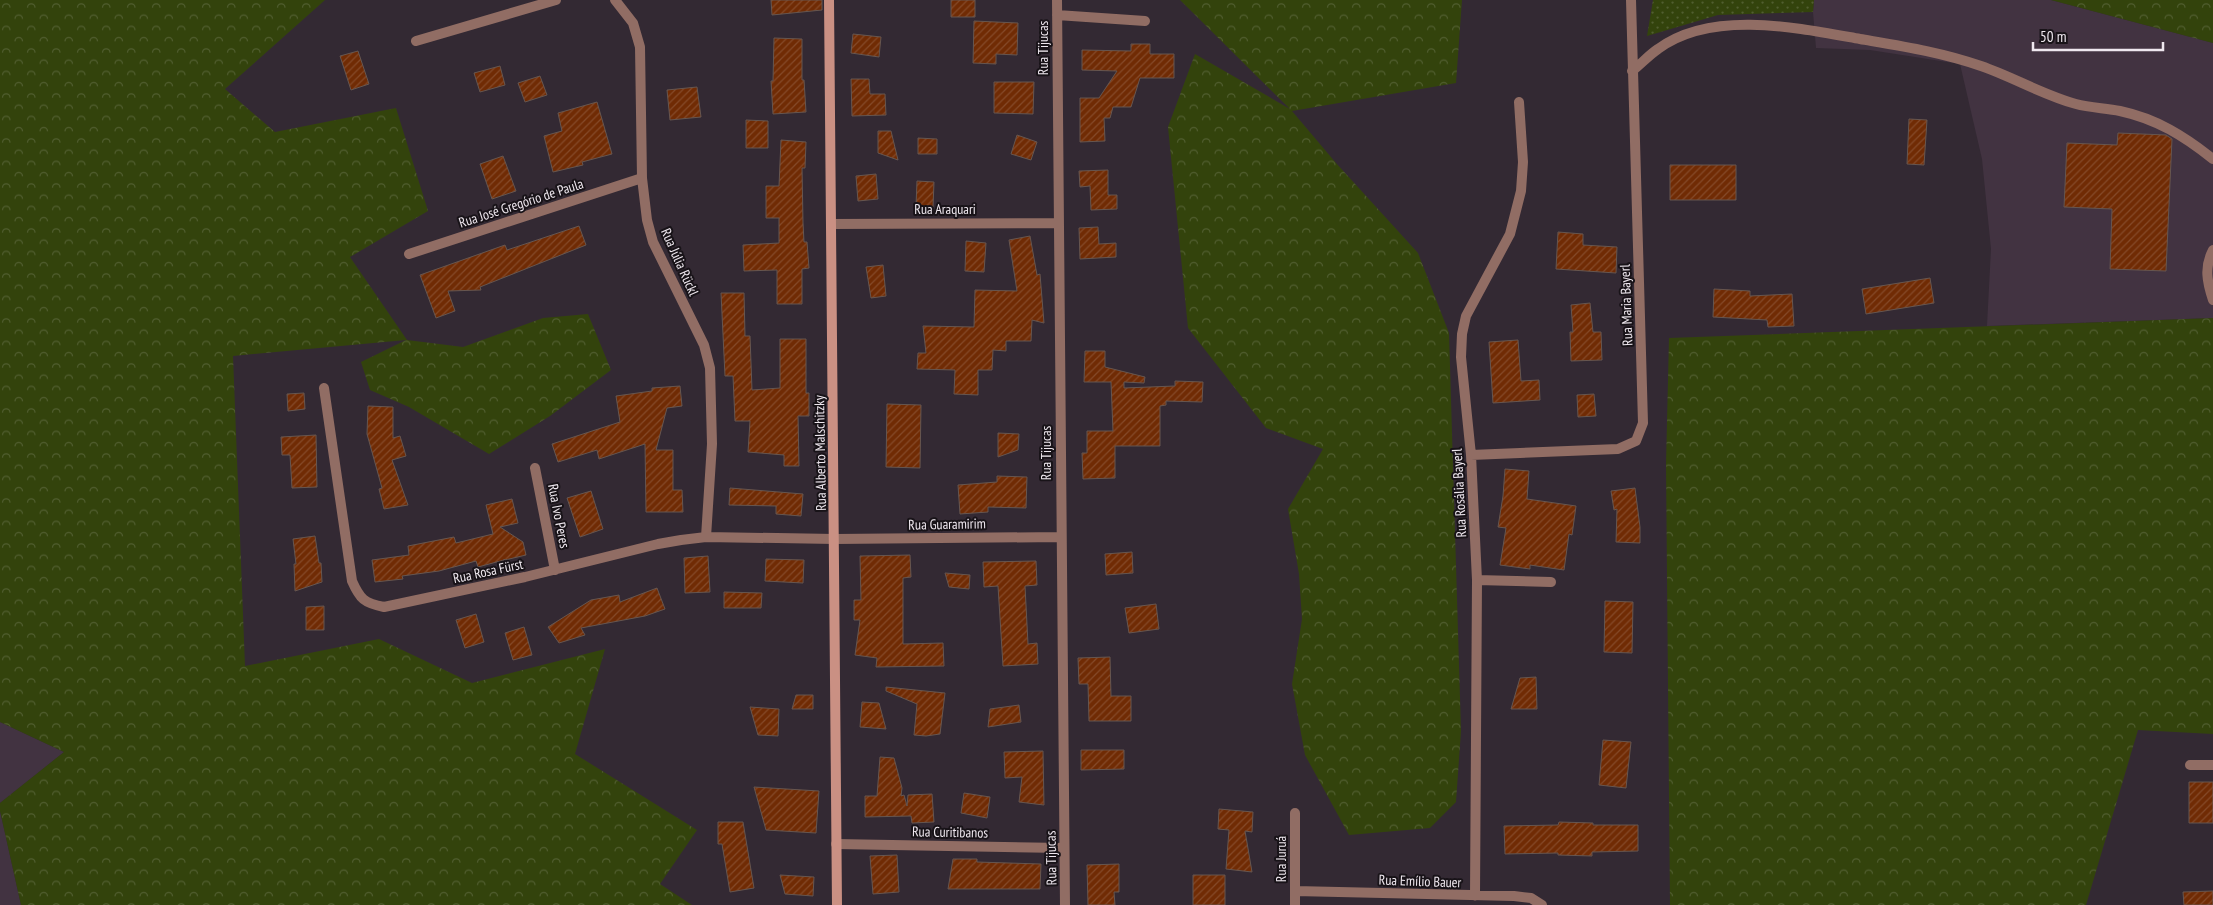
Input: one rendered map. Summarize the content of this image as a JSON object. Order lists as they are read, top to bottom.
{
  "streets": {
    "street": [
      "Rua Tijucas",
      "Rua José Gregório de Paula",
      "Rua Araquari",
      "Rua Júlia Rückl",
      "Rua Maria Bayerl",
      "Rua Alberto Malschitzky",
      "Rua Rosália Bayerl",
      "Rua Ivo Peres",
      "Rua Guaramirim",
      "Rua Rosa Fürst",
      "Rua Curitibanos",
      "Rua Juruá",
      "Rua Emílio Bauer"
    ]
  },
  "crossings": [
    ["Rua Tijucas", "Rua Araquari"],
    ["Rua Tijucas", "Rua Guaramirim"],
    ["Rua Tijucas", "Rua Curitibanos"],
    ["Rua José Gregório de Paula", "Rua Júlia Rückl"],
    ["Rua Araquari", "Rua Alberto Malschitzky"],
    ["Rua Júlia Rückl", "Rua Rosa Fürst"],
    ["Rua Maria Bayerl", "Rua Rosália Bayerl"],
    ["Rua Alberto Malschitzky", "Rua Guaramirim"],
    ["Rua Alberto Malschitzky", "Rua Rosa Fürst"],
    ["Rua Alberto Malschitzky", "Rua Curitibanos"],
    ["Rua Rosália Bayerl", "Rua Emílio Bauer"],
    ["Rua Ivo Peres", "Rua Rosa Fürst"],
    ["Rua Guaramirim", "Rua Rosa Fürst"],
    ["Rua Juruá", "Rua Emílio Bauer"]
  ],
  "scale_bar": "50 m"
}
